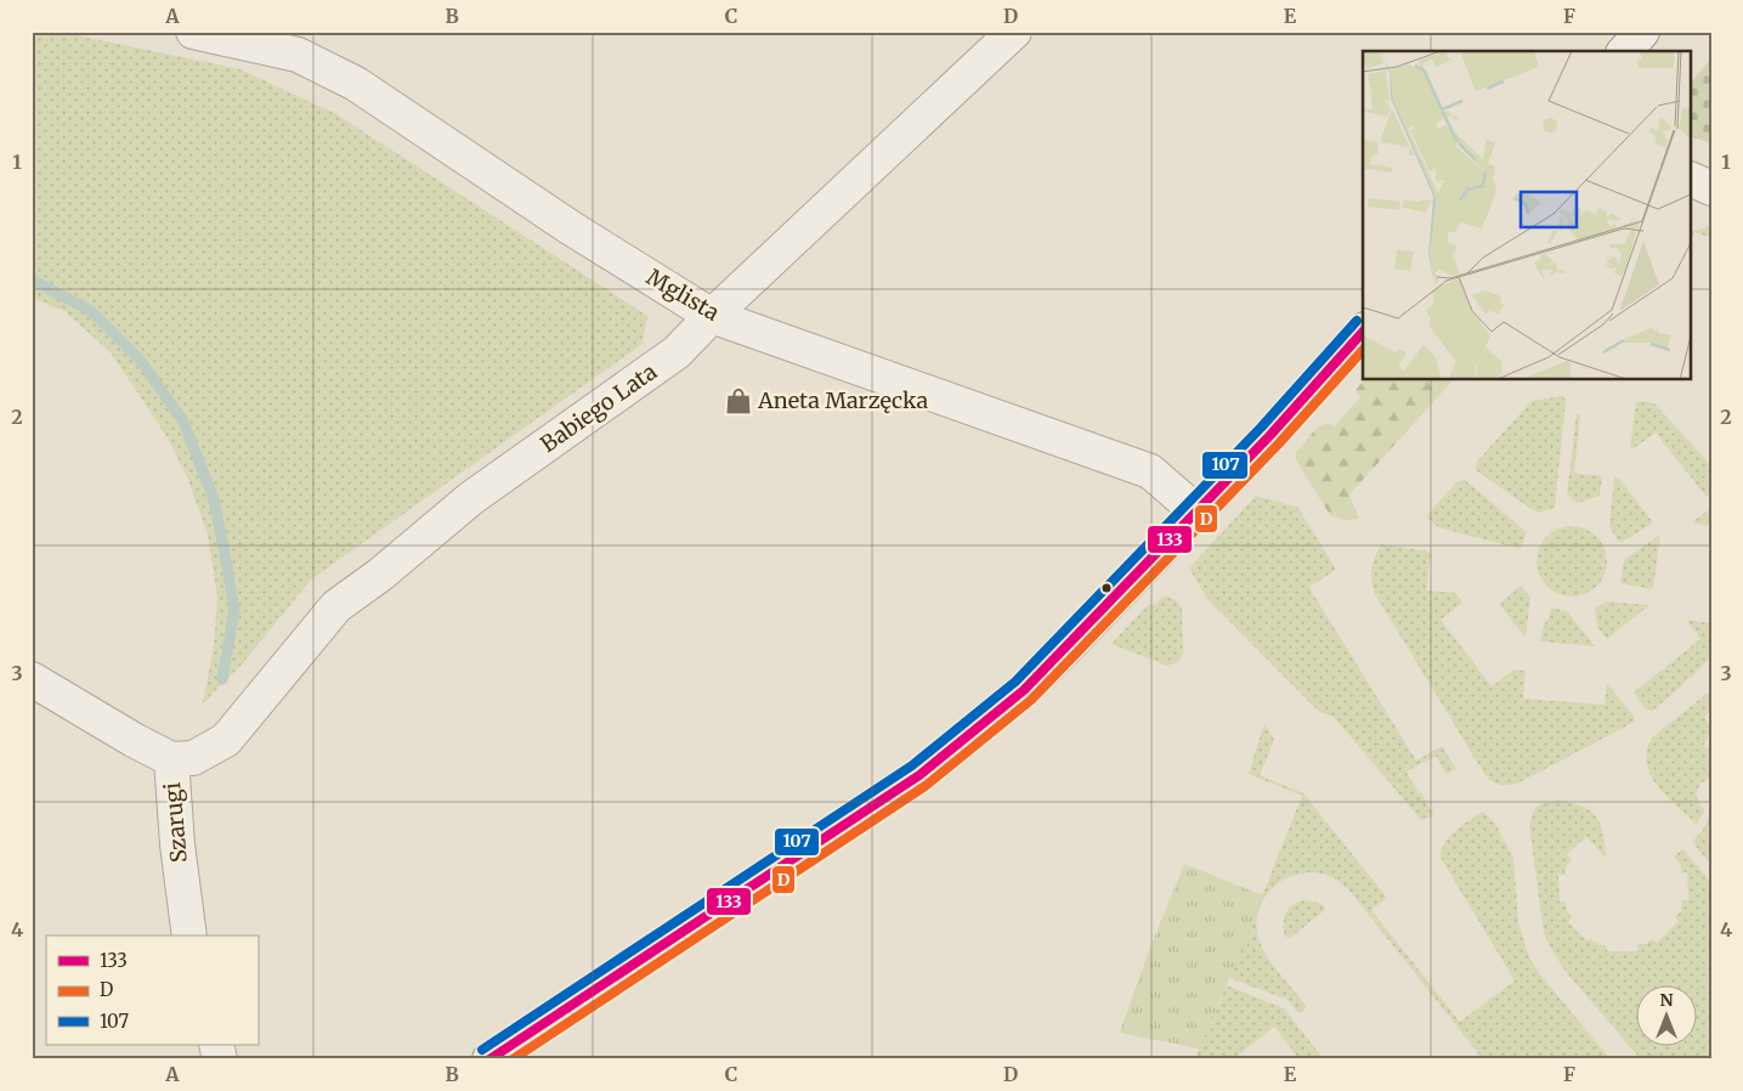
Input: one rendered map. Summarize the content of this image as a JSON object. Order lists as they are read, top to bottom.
{
  "streets": {
    "street": ["Mglista", "Babiego Lata", "Szarugi"]
  },
  "crossings": [
    ["Mglista", "Babiego Lata"],
    ["Babiego Lata", "Szarugi"]
  ],
  "places": {
    "shop": ["Aneta Marzęcka"]
  },
  "lines": ["transit line 107", "transit line 133", "transit line D"],
  "legend": ["133", "D", "107"],
  "north": "top",
  "grid": {
    "columns": [
      "A",
      "B",
      "C",
      "D",
      "E",
      "F"
    ],
    "rows": [
      "1",
      "2",
      "3",
      "4"
    ]
  }
}
